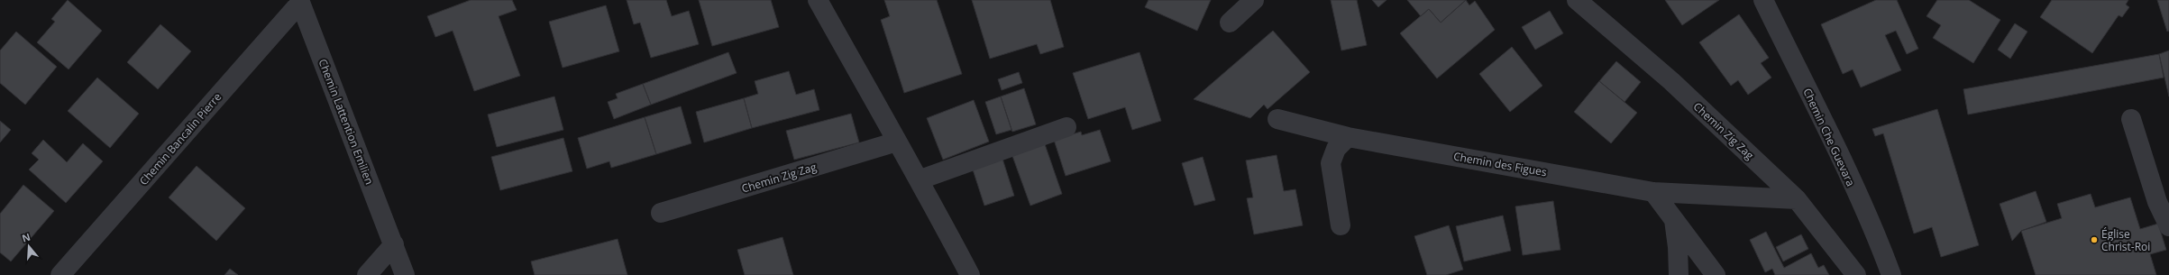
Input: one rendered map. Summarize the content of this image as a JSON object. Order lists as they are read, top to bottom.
{
  "streets": {
    "street": [
      "Chemin Lattention Emilien",
      "Chemin Zig Zag",
      "Chemin Che Guevara",
      "Chemin Bancalin Pierre",
      "Chemin des Figues"
    ]
  },
  "crossings": [
    ["Chemin Lattention Emilien", "Chemin Bancalin Pierre"],
    ["Chemin Zig Zag", "Chemin des Figues"]
  ],
  "places": ["Église Christ-Roi"],
  "north": "top"
}
